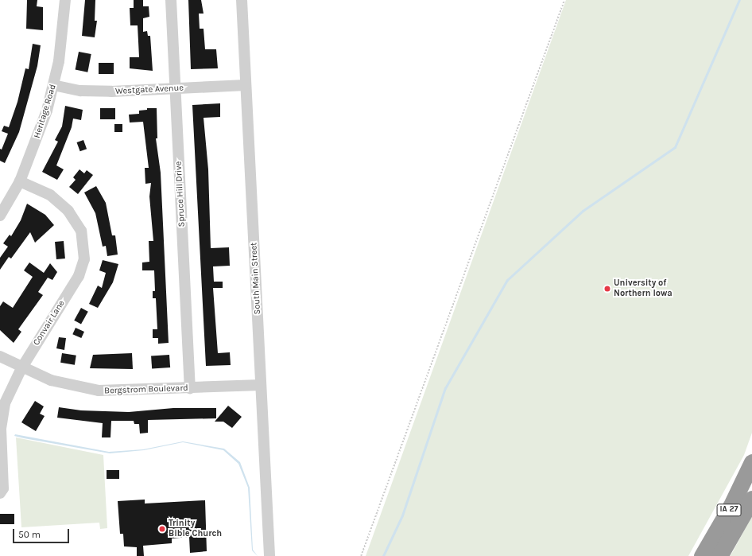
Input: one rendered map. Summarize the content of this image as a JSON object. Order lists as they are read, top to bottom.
{
  "streets": {
    "highway": ["IA 27"],
    "street": [
      "Westgate Avenue",
      "Heritage Road",
      "Spruce Hill Drive",
      "South Main Street",
      "Convair Lane",
      "Bergstrom Boulevard"
    ]
  },
  "crossings": [
    ["Westgate Avenue", "Heritage Road"],
    ["Westgate Avenue", "Spruce Hill Drive"],
    ["Westgate Avenue", "South Main Street"],
    ["Heritage Road", "Convair Lane"],
    ["Spruce Hill Drive", "Bergstrom Boulevard"],
    ["South Main Street", "Bergstrom Boulevard"],
    ["Convair Lane", "Bergstrom Boulevard"]
  ],
  "places": ["University of Northern Iowa", "Trinity Bible Church"],
  "scale_bar": "50 m"
}
